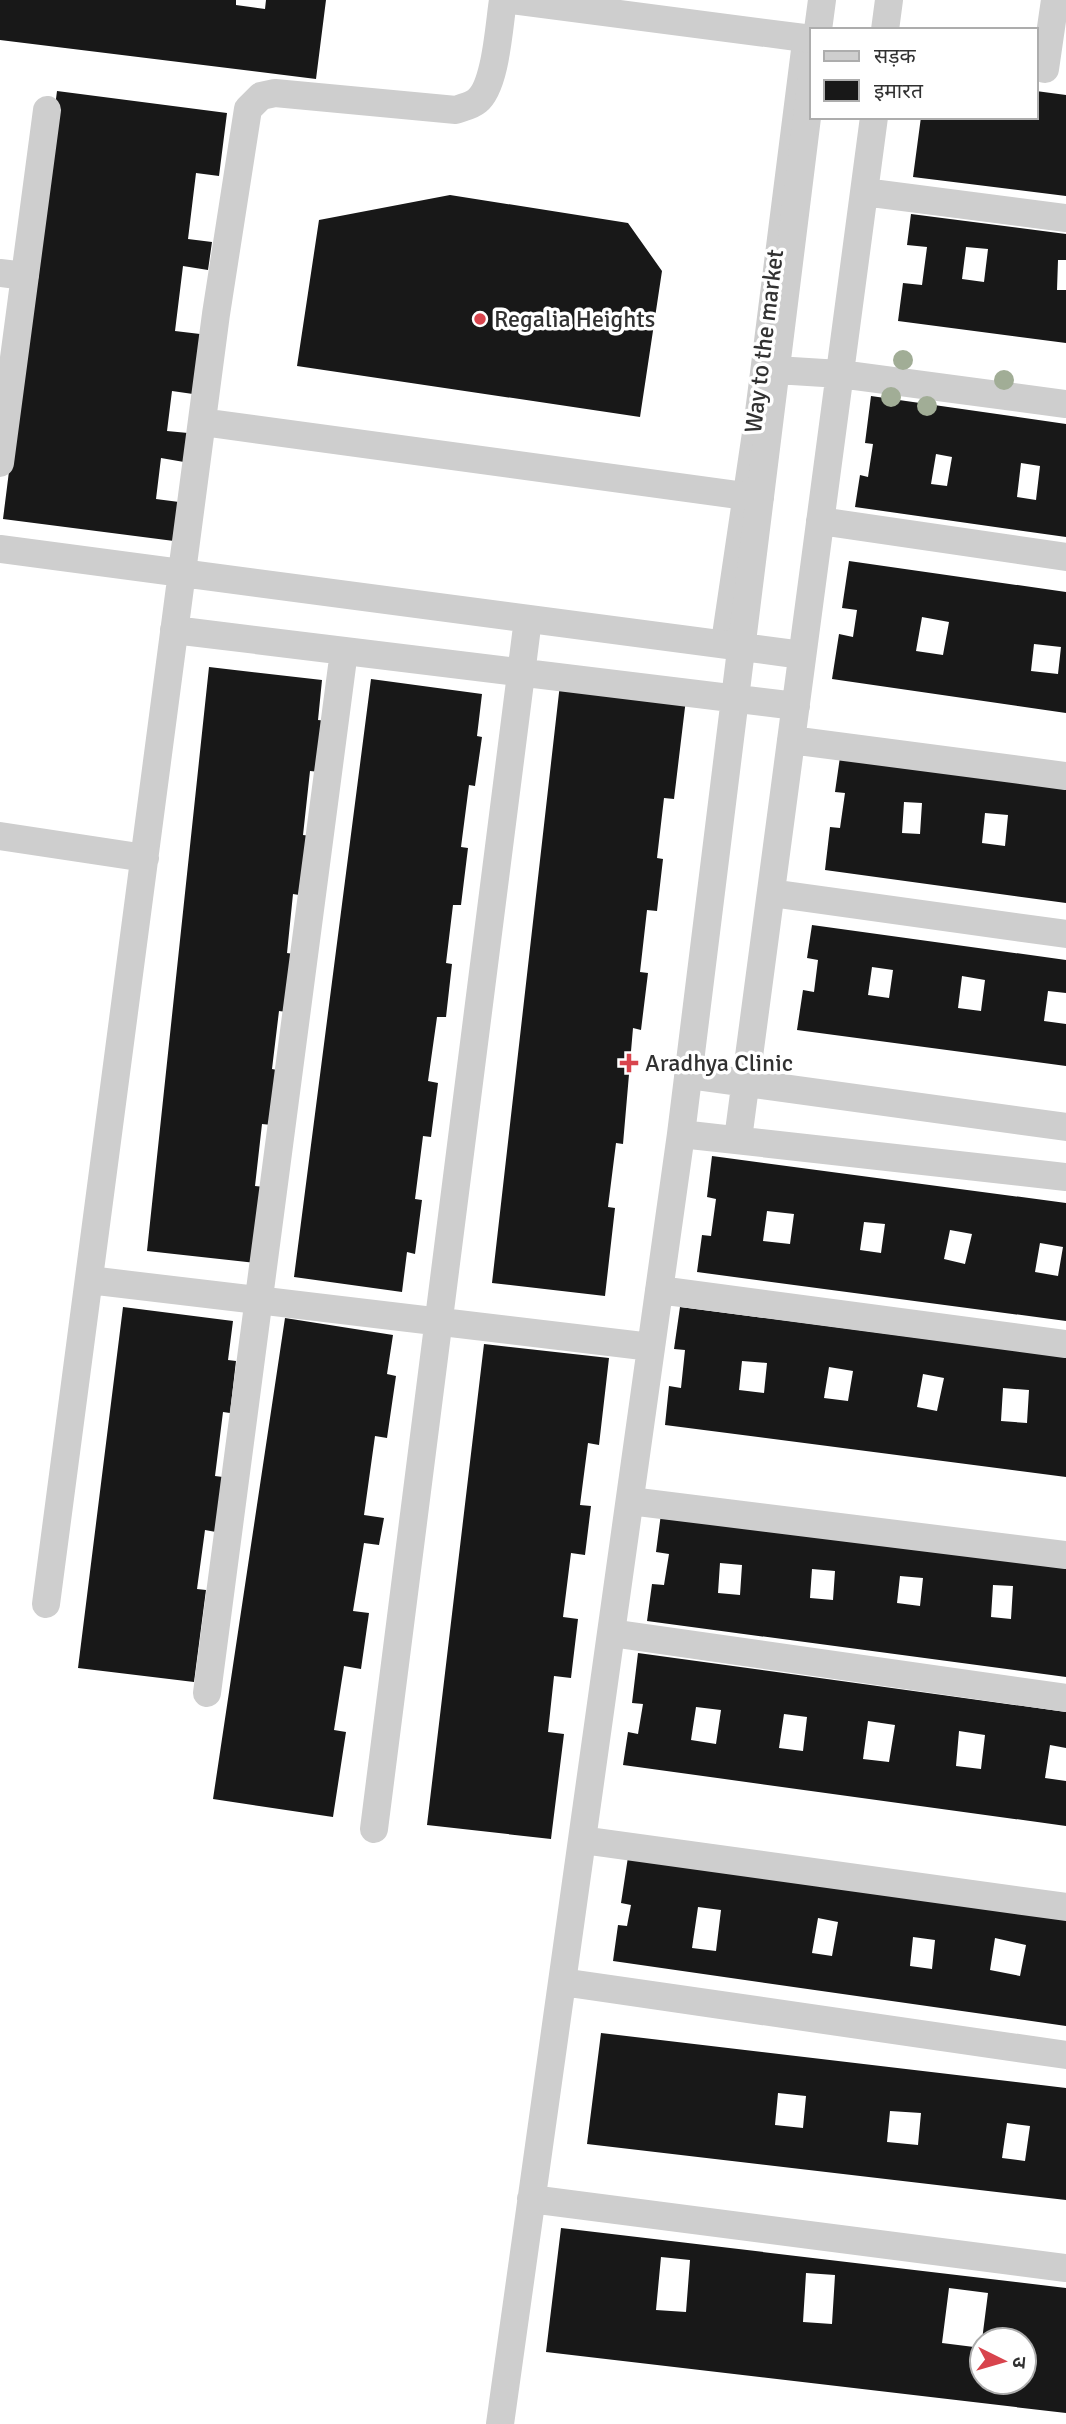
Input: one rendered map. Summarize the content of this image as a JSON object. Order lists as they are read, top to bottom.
{
  "streets": {
    "street": ["Way to the market"]
  },
  "places": {
    "other": ["Regalia Heights"],
    "health": ["Aradhya Clinic"]
  },
  "legend": ["सड़क", "इमारत"],
  "north": "right"
}
